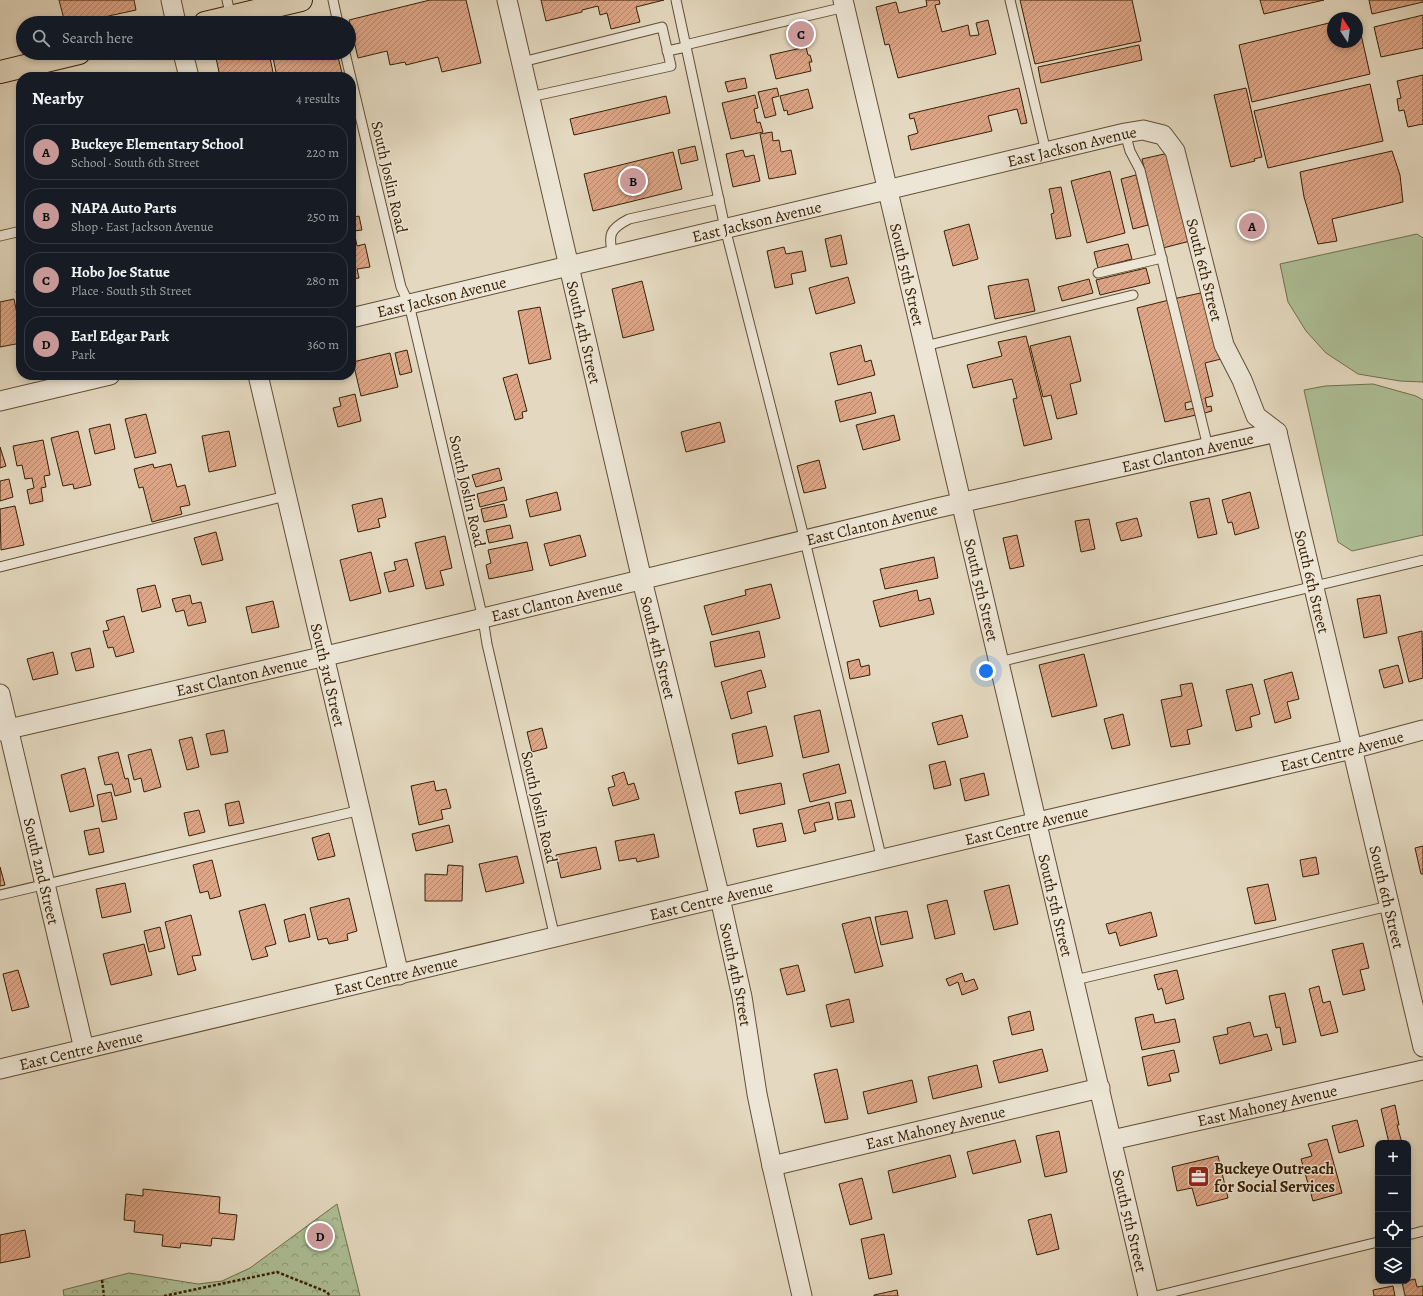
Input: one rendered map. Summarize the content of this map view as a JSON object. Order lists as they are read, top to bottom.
{
  "streets": {
    "street": [
      "East Jackson Avenue",
      "South 6th Street",
      "South 5th Street",
      "South 4th Street",
      "East Clanton Avenue",
      "South 3rd Street",
      "East Centre Avenue",
      "South 2nd Street",
      "East Mahoney Avenue"
    ],
    "lane": ["South Joslin Road"]
  },
  "crossings": [
    ["East Jackson Avenue", "South Joslin Road"],
    ["East Jackson Avenue", "South 6th Street"],
    ["East Jackson Avenue", "South 5th Street"],
    ["East Jackson Avenue", "South 4th Street"],
    ["South Joslin Road", "East Clanton Avenue"],
    ["South Joslin Road", "East Centre Avenue"],
    ["South 6th Street", "East Clanton Avenue"],
    ["South 6th Street", "East Centre Avenue"],
    ["South 5th Street", "East Clanton Avenue"],
    ["South 5th Street", "East Centre Avenue"],
    ["South 5th Street", "East Mahoney Avenue"],
    ["South 4th Street", "East Clanton Avenue"],
    ["South 4th Street", "East Centre Avenue"],
    ["South 4th Street", "East Mahoney Avenue"],
    ["East Clanton Avenue", "South 3rd Street"],
    ["East Clanton Avenue", "South 2nd Street"],
    ["South 3rd Street", "East Centre Avenue"],
    ["East Centre Avenue", "South 2nd Street"]
  ],
  "places": {
    "office": ["Buckeye Outreach for Social Services"]
  },
  "north": "top",
  "page": {
    "search": "Search here",
    "pins": [
      "C",
      "B",
      "A",
      "D"
    ],
    "heading": ["Nearby", "4 results"],
    "list": [
      {
        "mark": "A",
        "name": "Buckeye Elementary School",
        "note": "School · South 6th Street",
        "value": "220 m"
      },
      {
        "mark": "B",
        "name": "NAPA Auto Parts",
        "note": "Shop · East Jackson Avenue",
        "value": "250 m"
      },
      {
        "mark": "C",
        "name": "Hobo Joe Statue",
        "note": "Place · South 5th Street",
        "value": "280 m"
      },
      {
        "mark": "D",
        "name": "Earl Edgar Park",
        "note": "Park",
        "value": "360 m"
      }
    ],
    "map_buttons": ["+", "−"]
  }
}
